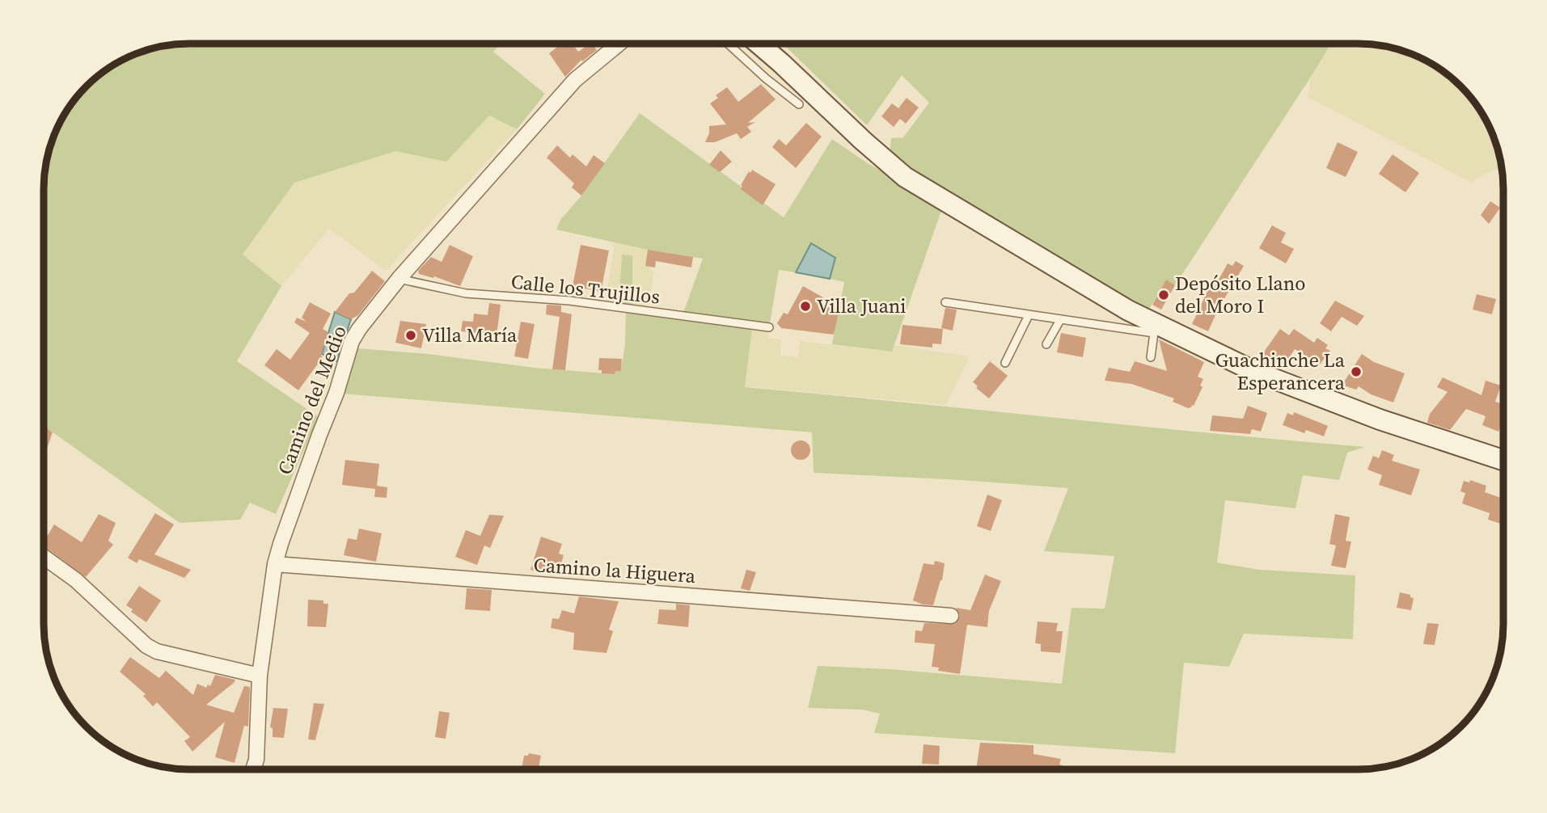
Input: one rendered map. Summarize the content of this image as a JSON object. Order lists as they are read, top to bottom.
{
  "streets": {
    "street": ["Camino del Medio", "Camino la Higuera"],
    "lane": ["Calle los Trujillos"]
  },
  "crossings": [
    ["Calle los Trujillos", "Camino del Medio"],
    ["Camino del Medio", "Camino la Higuera"]
  ],
  "places": [
    "Depósito Llano del Moro I",
    "Villa Juani",
    "Villa María",
    "Guachinche La Esperancera"
  ]
}
